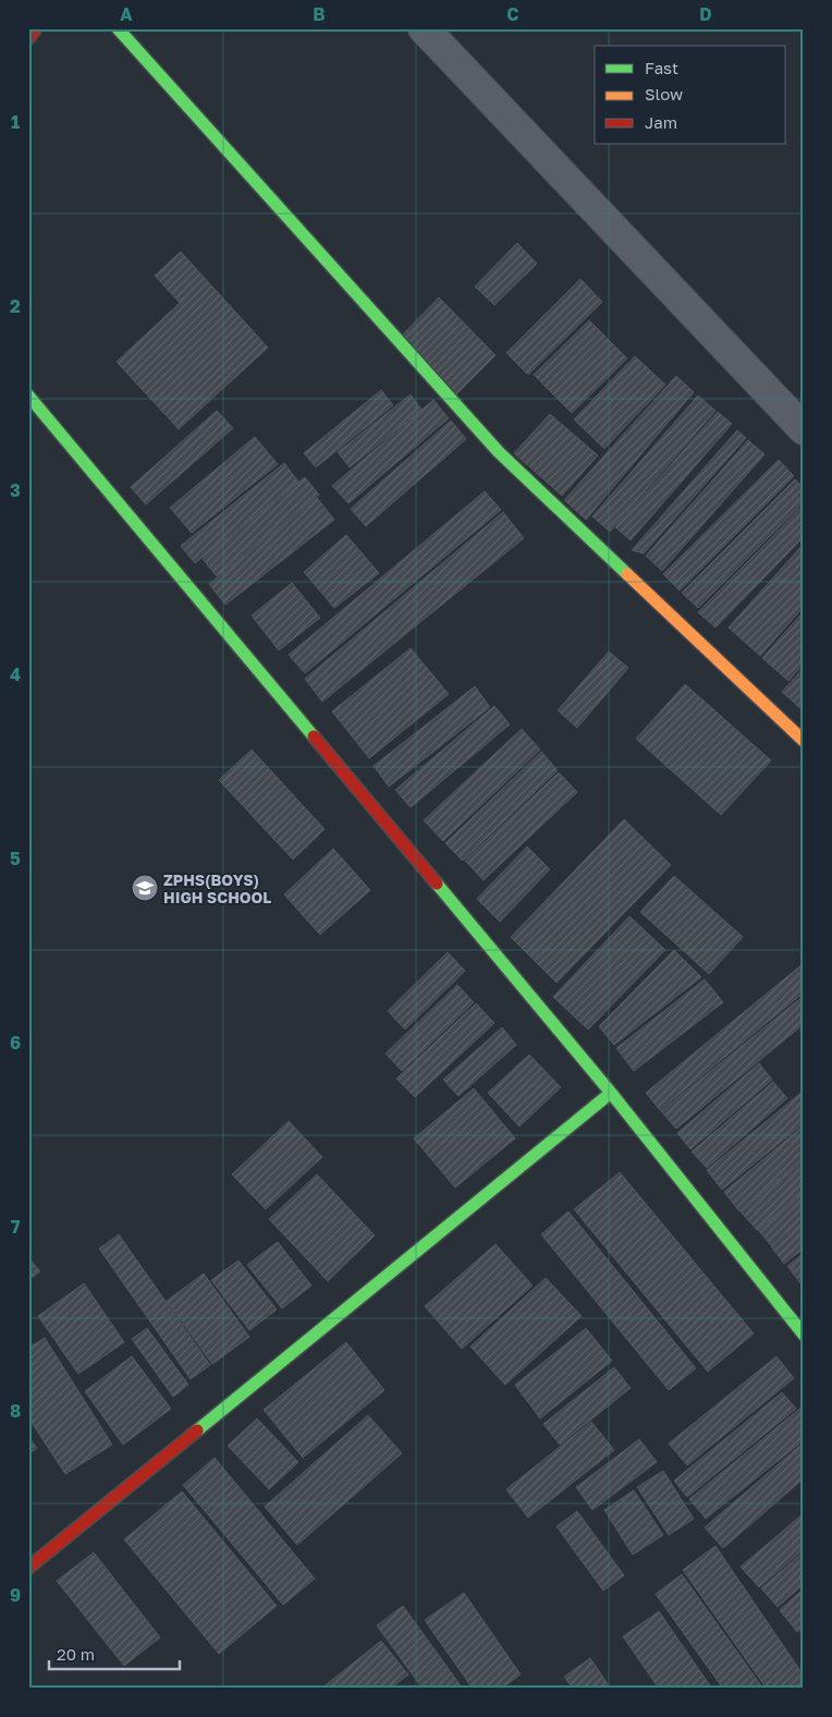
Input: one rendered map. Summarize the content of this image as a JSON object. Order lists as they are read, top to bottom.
{
  "places": {
    "school or university": ["ZPHS(BOYS) HIGH SCHOOL"]
  },
  "legend": ["Fast", "Slow", "Jam"],
  "scale_bar": "20 m",
  "grid": {
    "columns": [
      "A",
      "B",
      "C",
      "D"
    ],
    "rows": [
      "1",
      "2",
      "3",
      "4",
      "5",
      "6",
      "7",
      "8",
      "9"
    ]
  }
}
